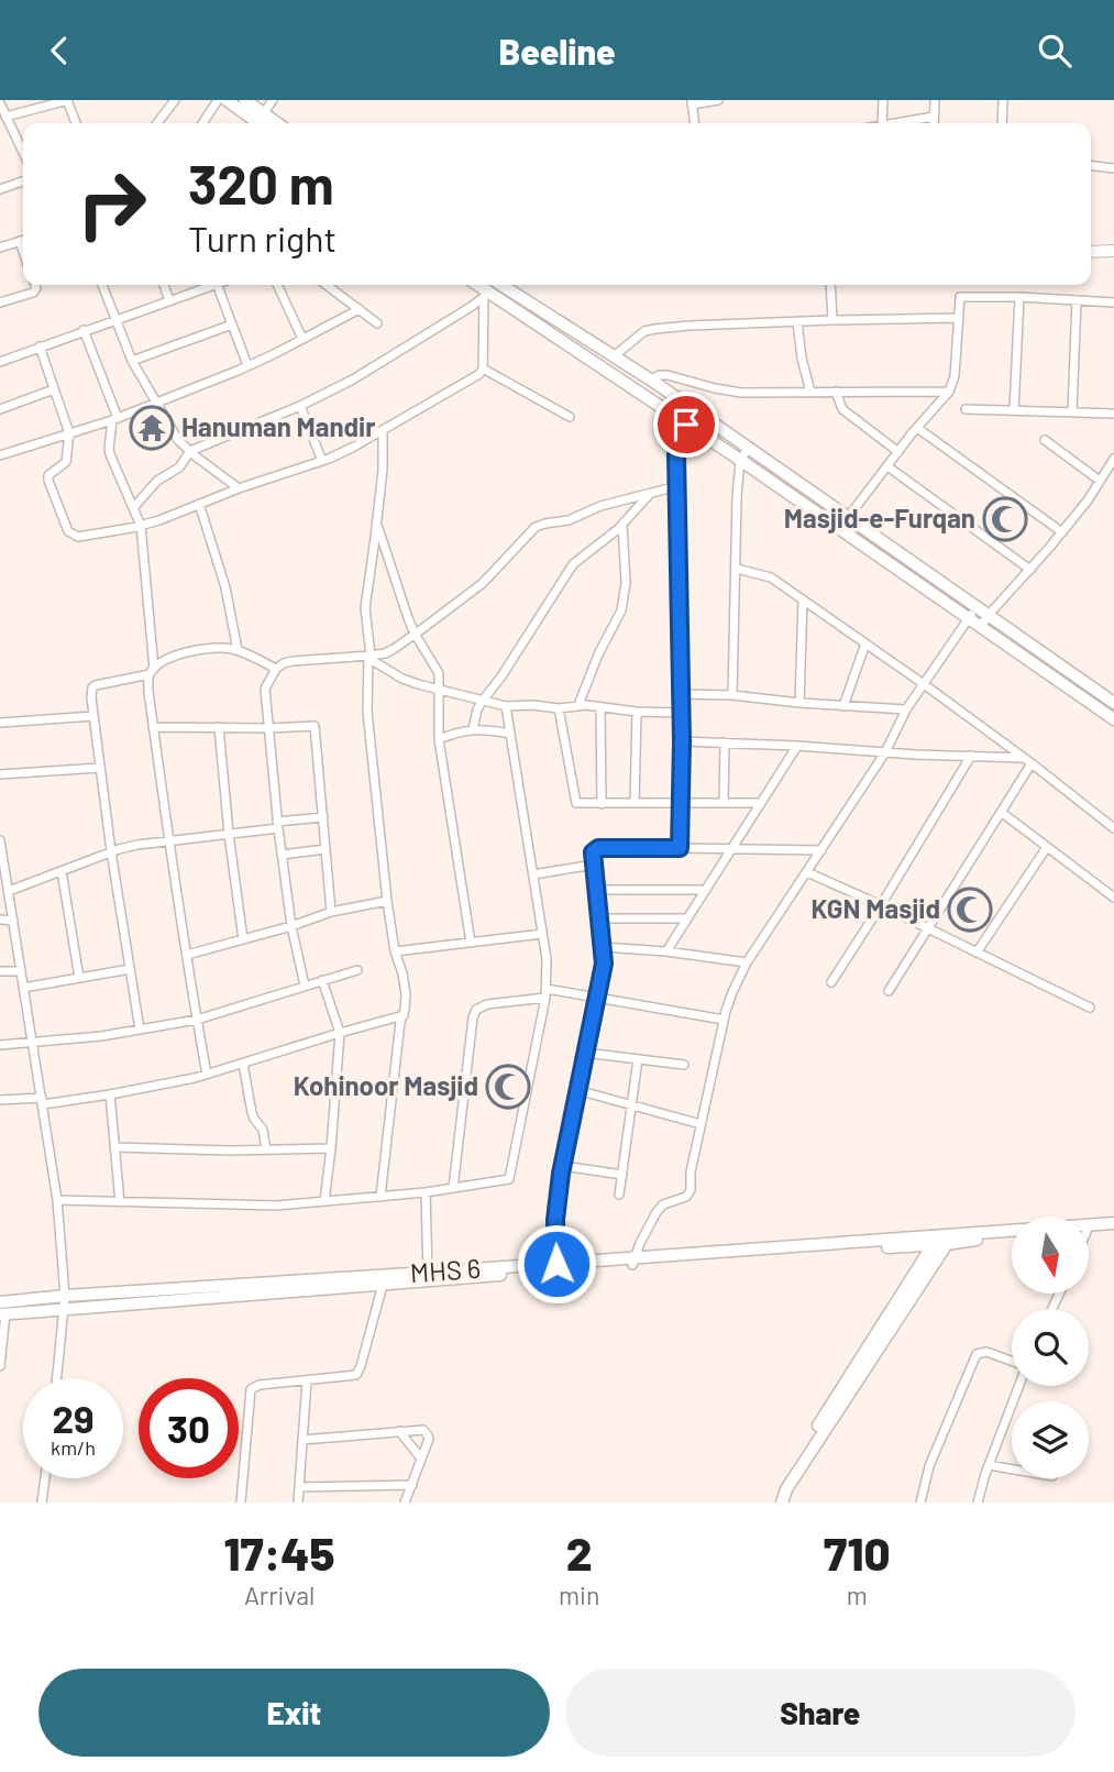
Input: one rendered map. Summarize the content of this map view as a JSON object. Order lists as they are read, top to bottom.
{
  "streets": {
    "main road": ["MHS 6"]
  },
  "places": {
    "temple": ["Hanuman Mandir"],
    "mosque": ["Masjid-e-Furqan", "KGN Masjid", "Kohinoor Masjid"]
  },
  "north": "bottom",
  "page": {
    "header": "Beeline",
    "turn": ["320 m", "Turn right"],
    "speed": "29 km/h",
    "limit": "30",
    "eta": [
      "17:45",
      "Arrival",
      "2",
      "min",
      "710",
      "m"
    ],
    "buttons": ["Exit", "Share"]
  }
}
